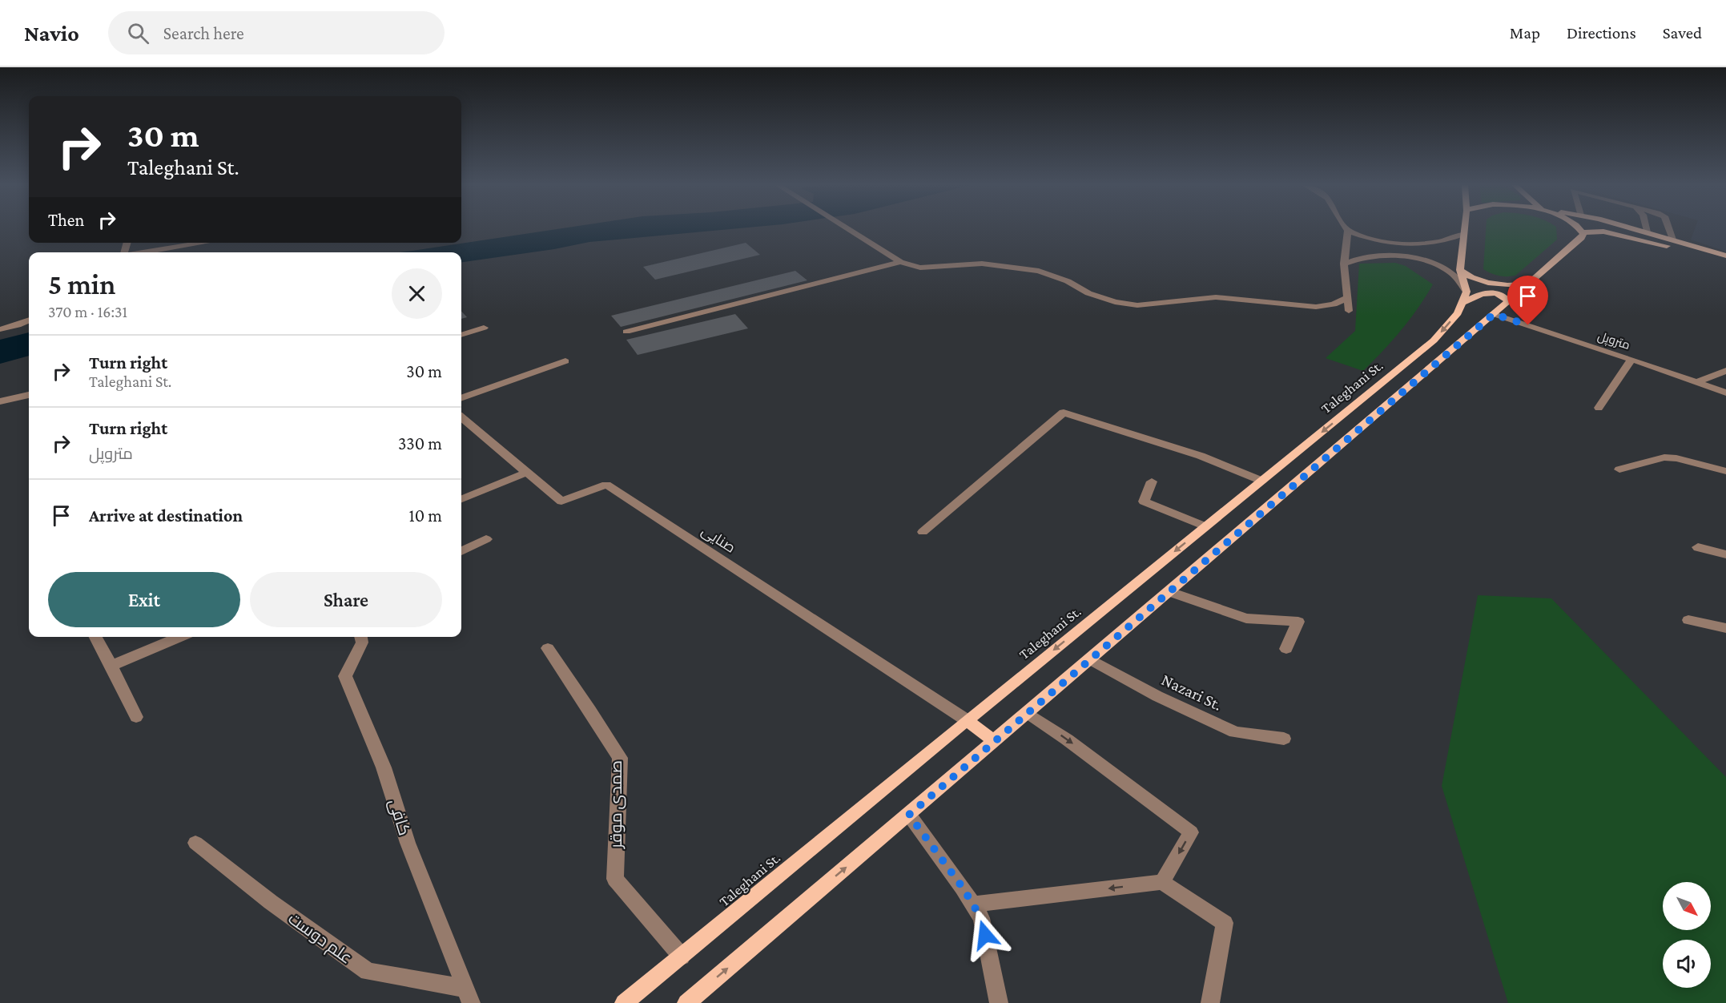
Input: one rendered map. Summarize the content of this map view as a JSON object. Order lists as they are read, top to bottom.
{
  "streets": {
    "main road": ["Taleghani St."],
    "street": [
      "متروپل",
      "صنایی",
      "Nazari St.",
      "صمدی موقر",
      "کافی",
      "علم دوست"
    ]
  },
  "crossings": [
    ["Taleghani St.", "صنایی"],
    ["Taleghani St.", "صمدی موقر"],
    ["کافی", "علم دوست"]
  ],
  "north": "bottom right",
  "page": {
    "header": "Navio",
    "search": "Search here",
    "nav": ["Map", "Directions", "Saved"],
    "turn": ["30 m", "Taleghani St."],
    "then": "Then",
    "heading": ["5 min", "370 m · 16:31"],
    "list": [
      {
        "name": "Turn right",
        "note": "Taleghani St.",
        "value": "30 m"
      },
      {
        "name": "Turn right",
        "note": "متروپل",
        "value": "330 m"
      },
      {
        "name": "Arrive at destination",
        "value": "10 m"
      }
    ],
    "buttons": ["Exit", "Share"]
  }
}
